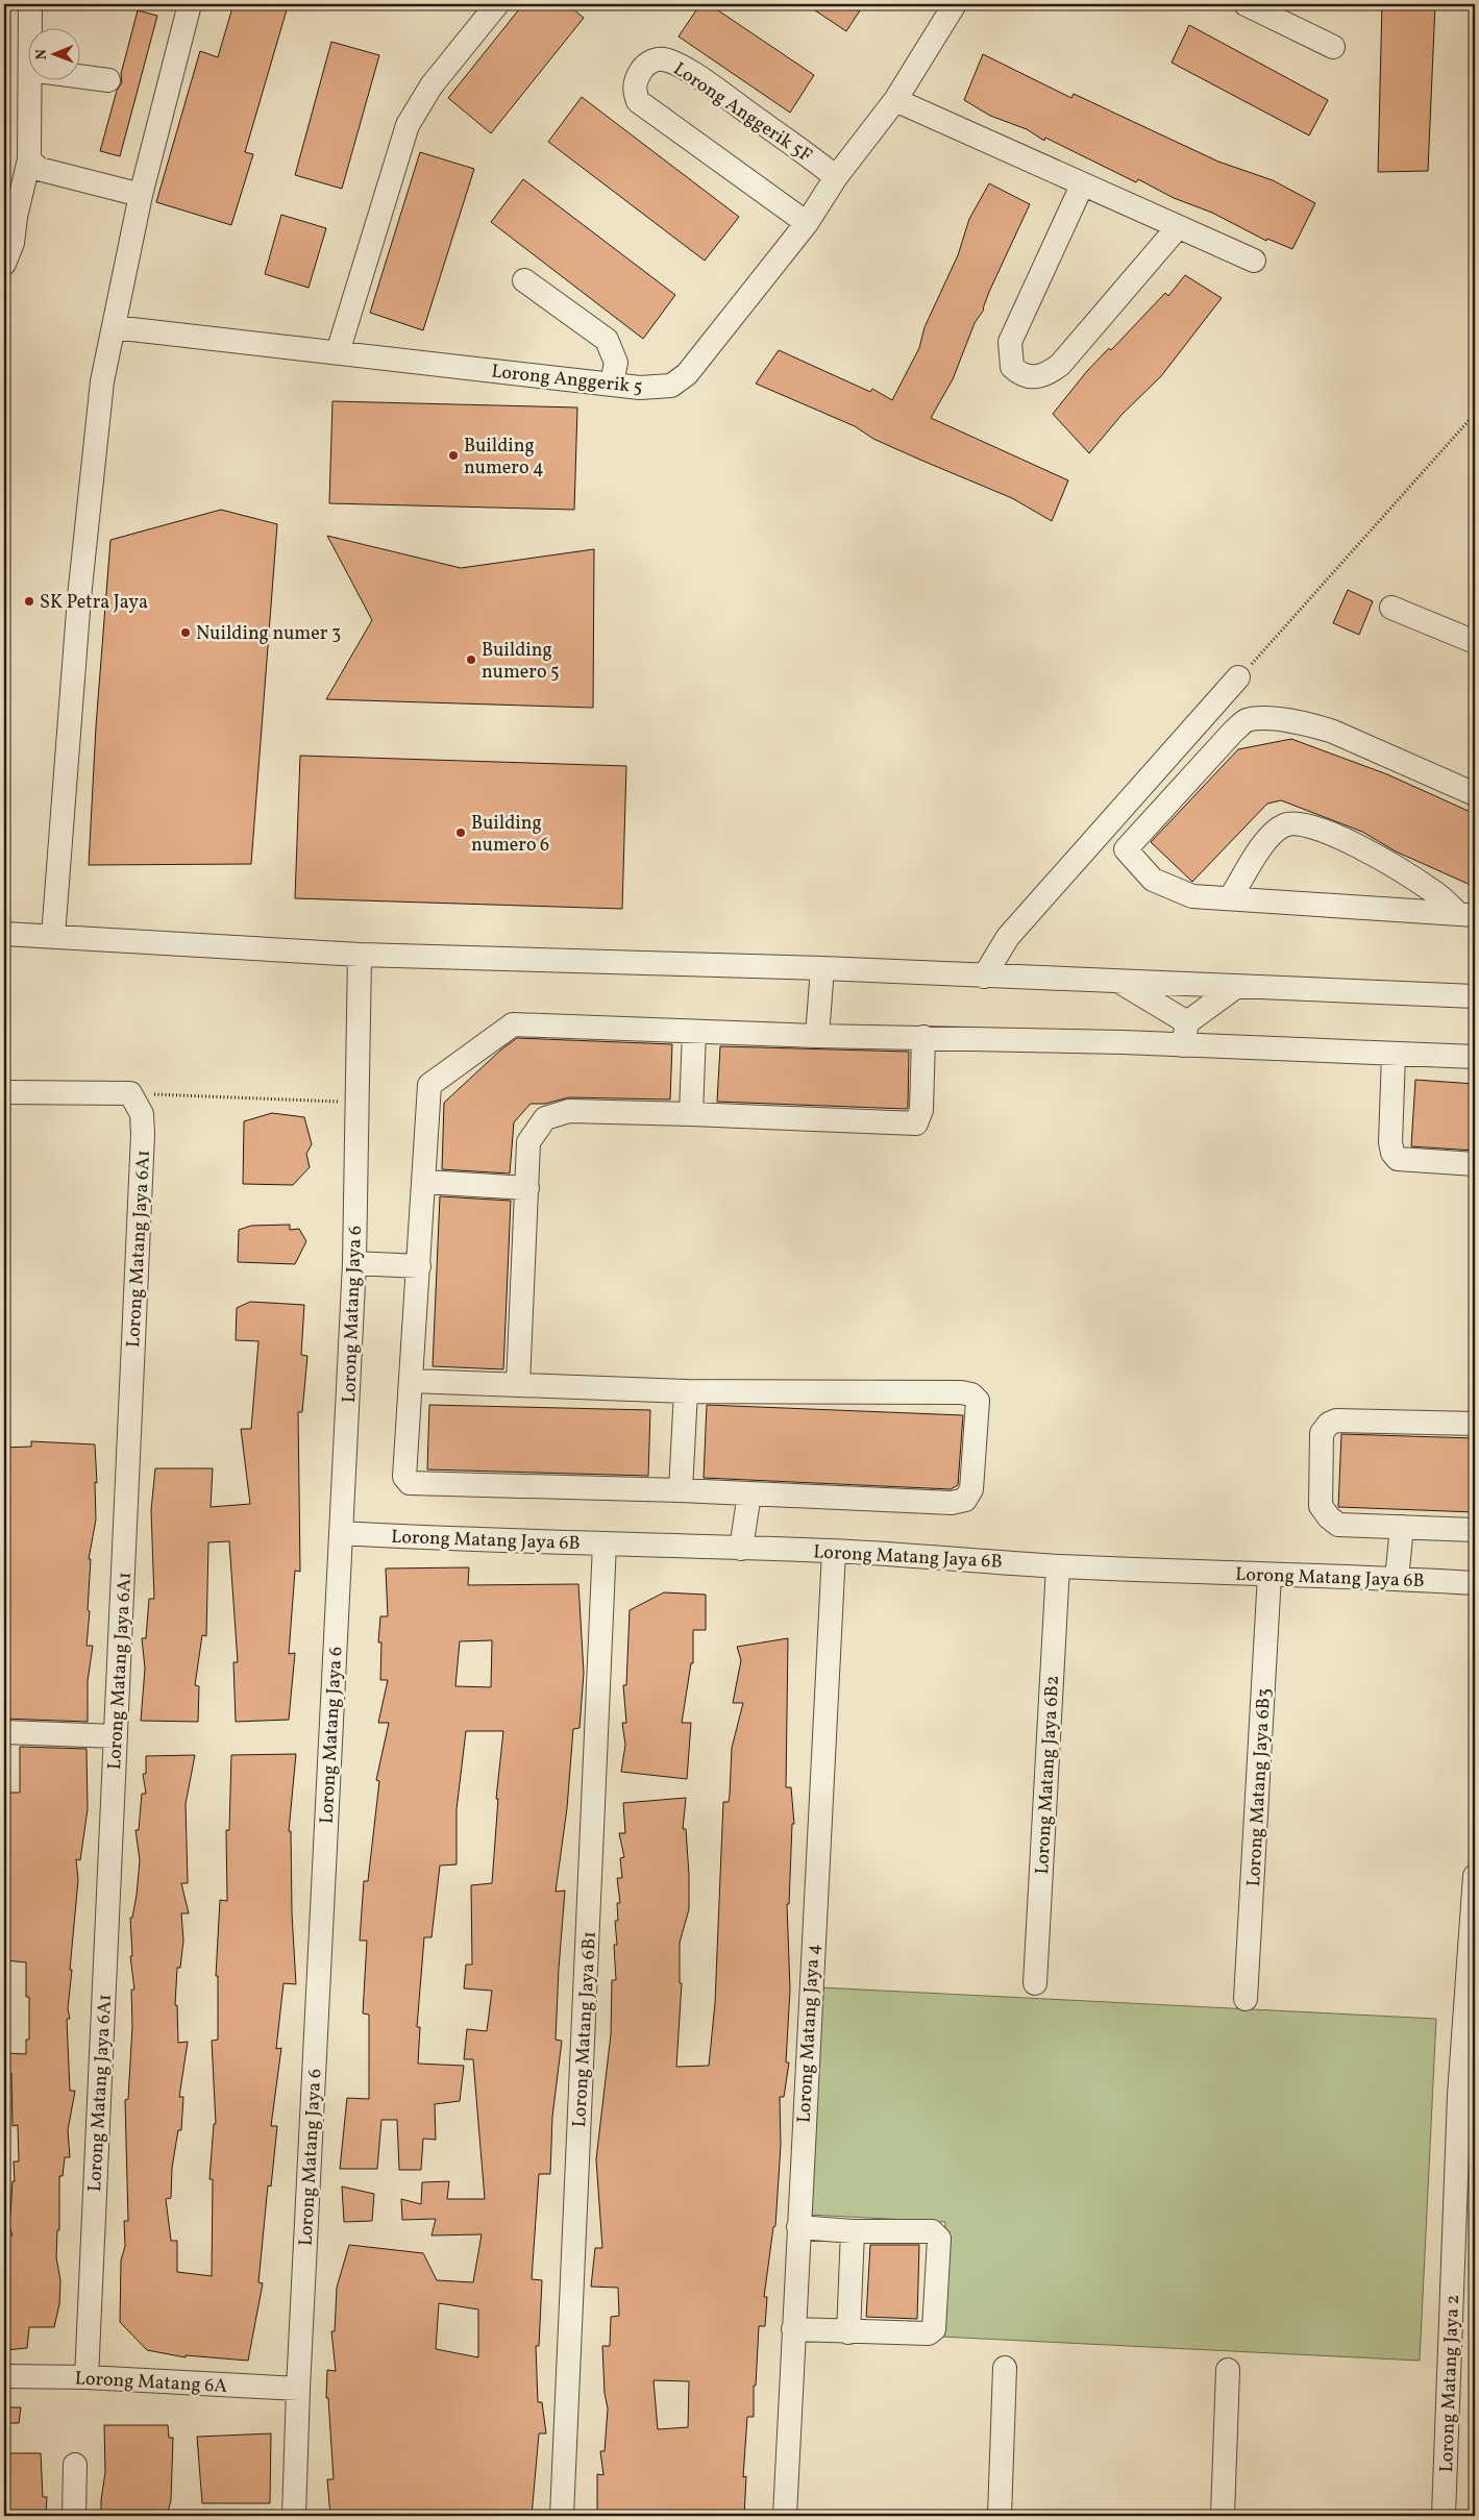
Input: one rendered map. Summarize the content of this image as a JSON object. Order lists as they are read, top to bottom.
{
  "streets": {
    "street": [
      "Lorong Anggerik 5F",
      "Lorong Anggerik 5",
      "Lorong Matang Jaya 6A1",
      "Lorong Matang Jaya 6",
      "Lorong Matang Jaya 6B",
      "Lorong Matang Jaya 6B2",
      "Lorong Matang Jaya 6B3",
      "Lorong Matang Jaya 6B1",
      "Lorong Matang Jaya 4",
      "Lorong Matang 6A",
      "Lorong Matang Jaya 2"
    ]
  },
  "crossings": [
    ["Lorong Anggerik 5F", "Lorong Anggerik 5"],
    ["Lorong Matang Jaya 6A1", "Lorong Matang 6A"],
    ["Lorong Matang Jaya 6", "Lorong Matang Jaya 6B"],
    ["Lorong Matang Jaya 6", "Lorong Matang 6A"],
    ["Lorong Matang Jaya 6B", "Lorong Matang Jaya 6B2"],
    ["Lorong Matang Jaya 6B", "Lorong Matang Jaya 6B3"],
    ["Lorong Matang Jaya 6B", "Lorong Matang Jaya 6B1"],
    ["Lorong Matang Jaya 6B", "Lorong Matang Jaya 4"]
  ],
  "places": [
    "Building numero 4",
    "SK Petra Jaya",
    "Nuilding numer 3",
    "Building numero 5",
    "Building numero 6"
  ],
  "north": "left"
}
